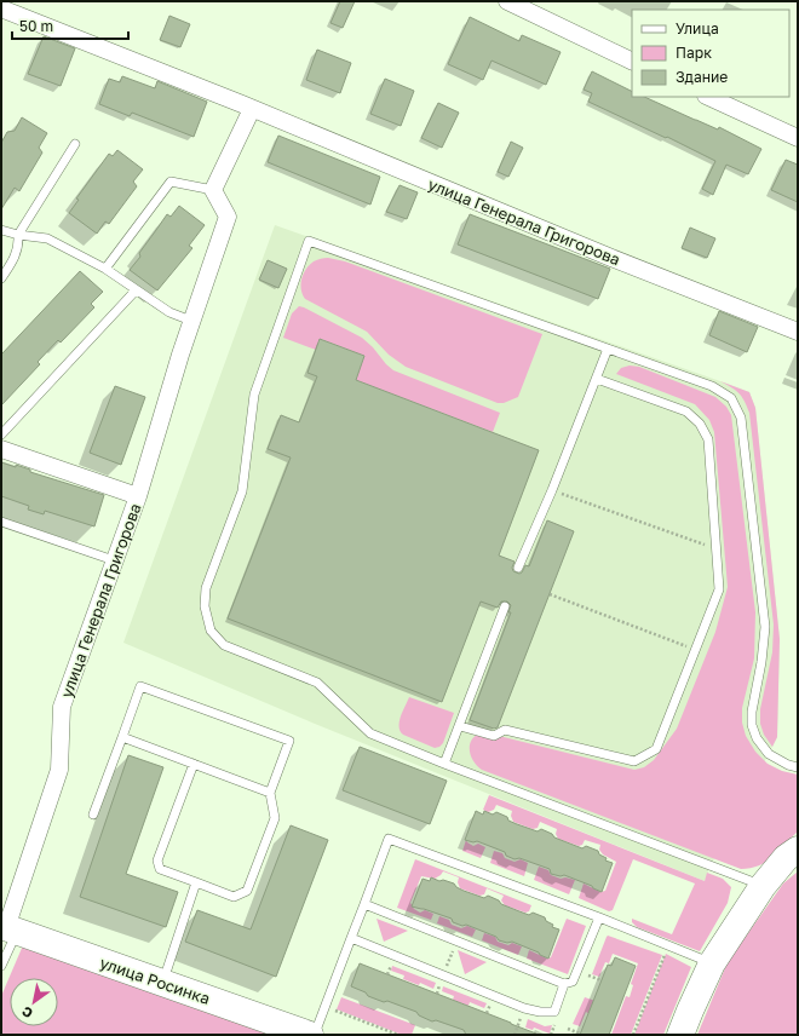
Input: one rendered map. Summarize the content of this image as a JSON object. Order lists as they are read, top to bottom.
{
  "streets": {
    "main road": ["улица Росинка"],
    "street": ["улица Генерала Григорова"]
  },
  "crossings": [
    ["улица Генерала Григорова", "улица Росинка"]
  ],
  "legend": ["Улица", "Парк", "Здание"],
  "scale_bar": "50 m",
  "north": "bottom left"
}
